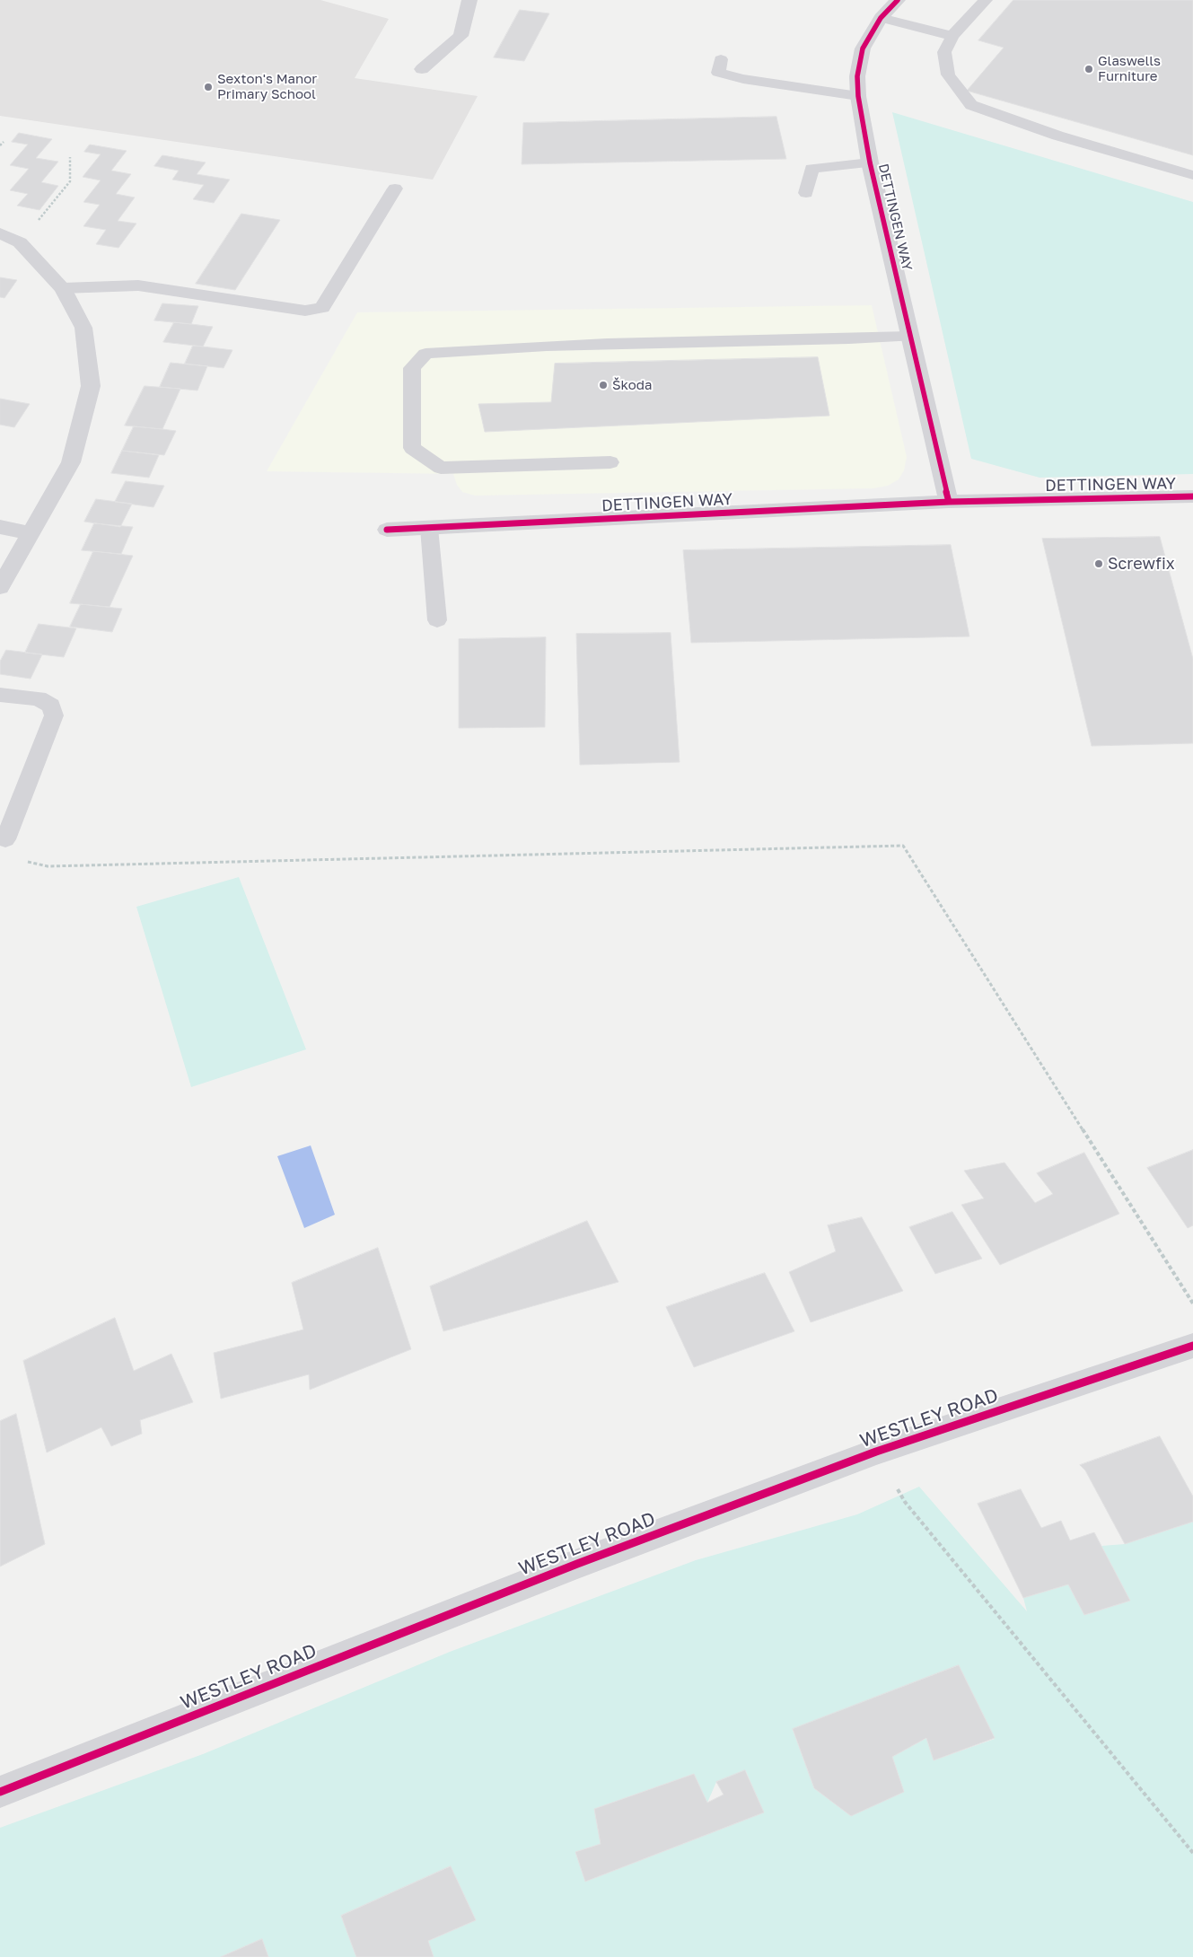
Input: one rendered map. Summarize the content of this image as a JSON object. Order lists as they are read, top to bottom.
{
  "streets": {
    "street": ["DETTINGEN WAY", "WESTLEY ROAD"]
  },
  "places": [
    "Glaswells Furniture",
    "Sexton's Manor Primary School",
    "Škoda",
    "Screwfix"
  ]
}
